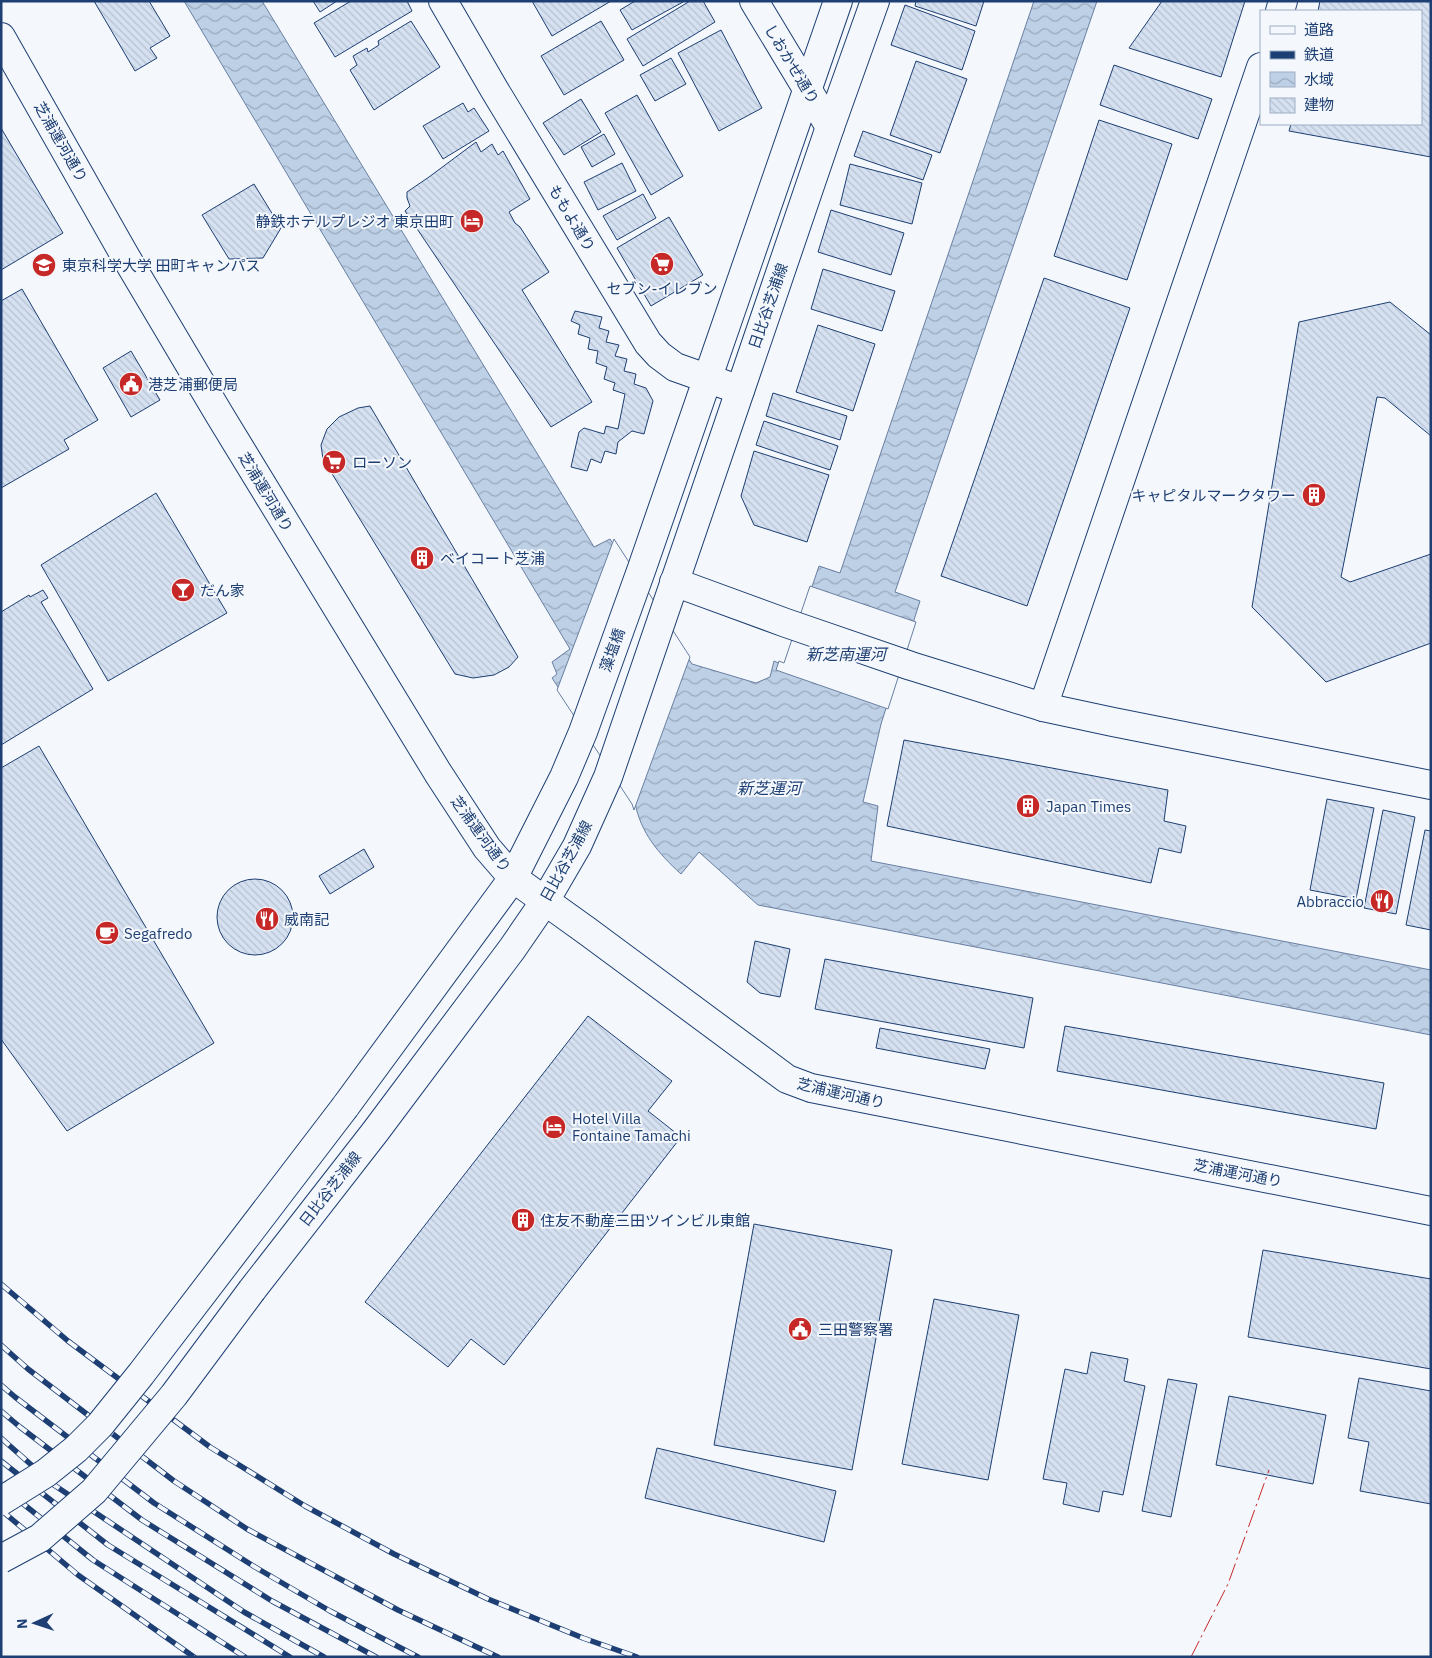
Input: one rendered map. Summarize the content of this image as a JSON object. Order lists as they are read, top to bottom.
{
  "streets": {
    "street": [
      "しおかぜ通り",
      "芝浦運河通り",
      "ももよ通り",
      "日比谷芝浦線",
      "藻塩橋"
    ]
  },
  "crossings": [
    ["しおかぜ通り", "日比谷芝浦線"],
    ["芝浦運河通り", "日比谷芝浦線"],
    ["芝浦運河通り", "藻塩橋"],
    ["ももよ通り", "日比谷芝浦線"],
    ["ももよ通り", "藻塩橋"]
  ],
  "water": ["新芝南運河", "新芝運河"],
  "places": {
    "hotel": ["静鉄ホテルプレジオ 東京田町", "Hotel Villa Fontaine Tamachi"],
    "supermarket": ["セブン-イレブン", "ローソン"],
    "school or university": ["東京科学大学 田町キャンパス"],
    "public building": ["港芝浦郵便局", "三田警察署"],
    "building": [
      "キャピタルマークタワー",
      "ベイコート芝浦",
      "Japan Times",
      "住友不動産三田ツインビル東館"
    ],
    "bar": ["だん家"],
    "restaurant": ["Abbraccio", "威南記"],
    "cafe": ["Segafredo"]
  },
  "legend": [
    "道路",
    "鉄道",
    "水域",
    "建物"
  ],
  "north": "left"
}
